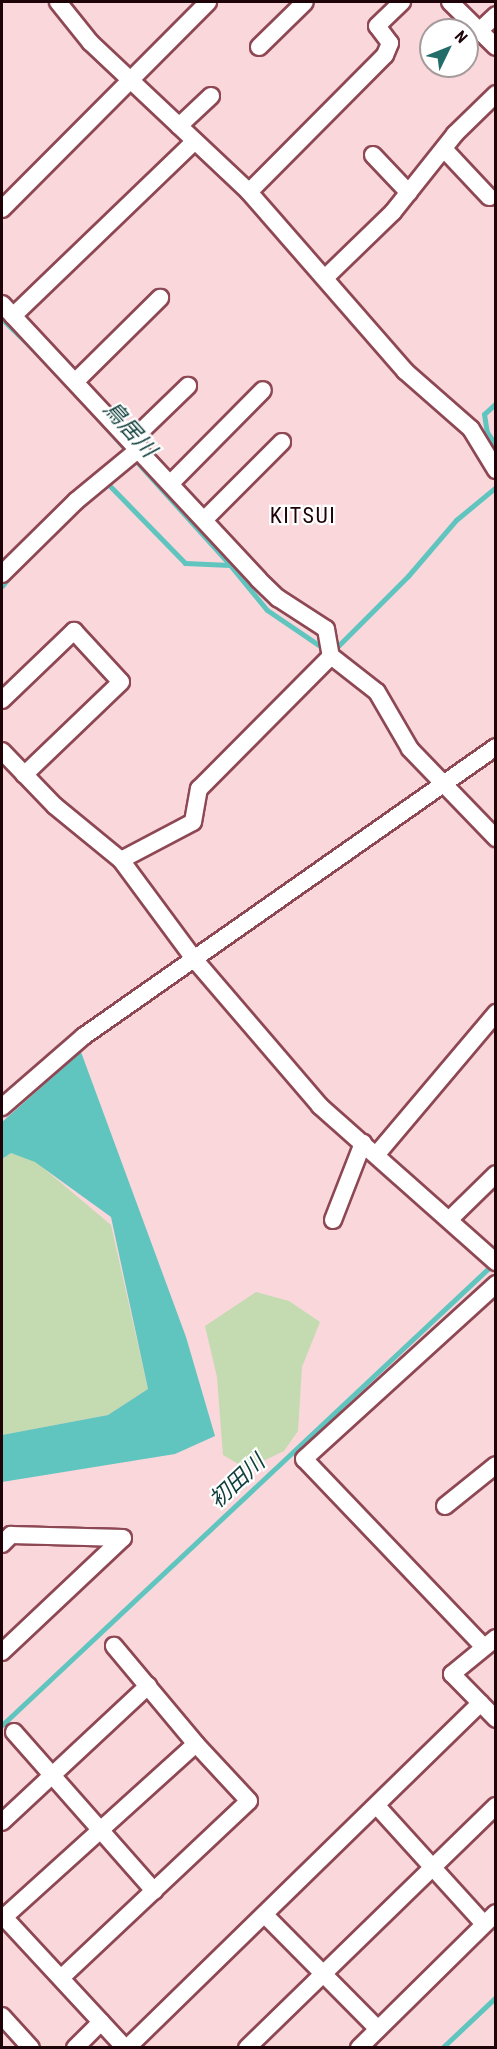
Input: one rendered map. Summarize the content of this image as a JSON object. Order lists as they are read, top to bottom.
{
  "districts": ["KITSUI"],
  "water": ["鳥居川", "初田川"],
  "north": "top right"
}
